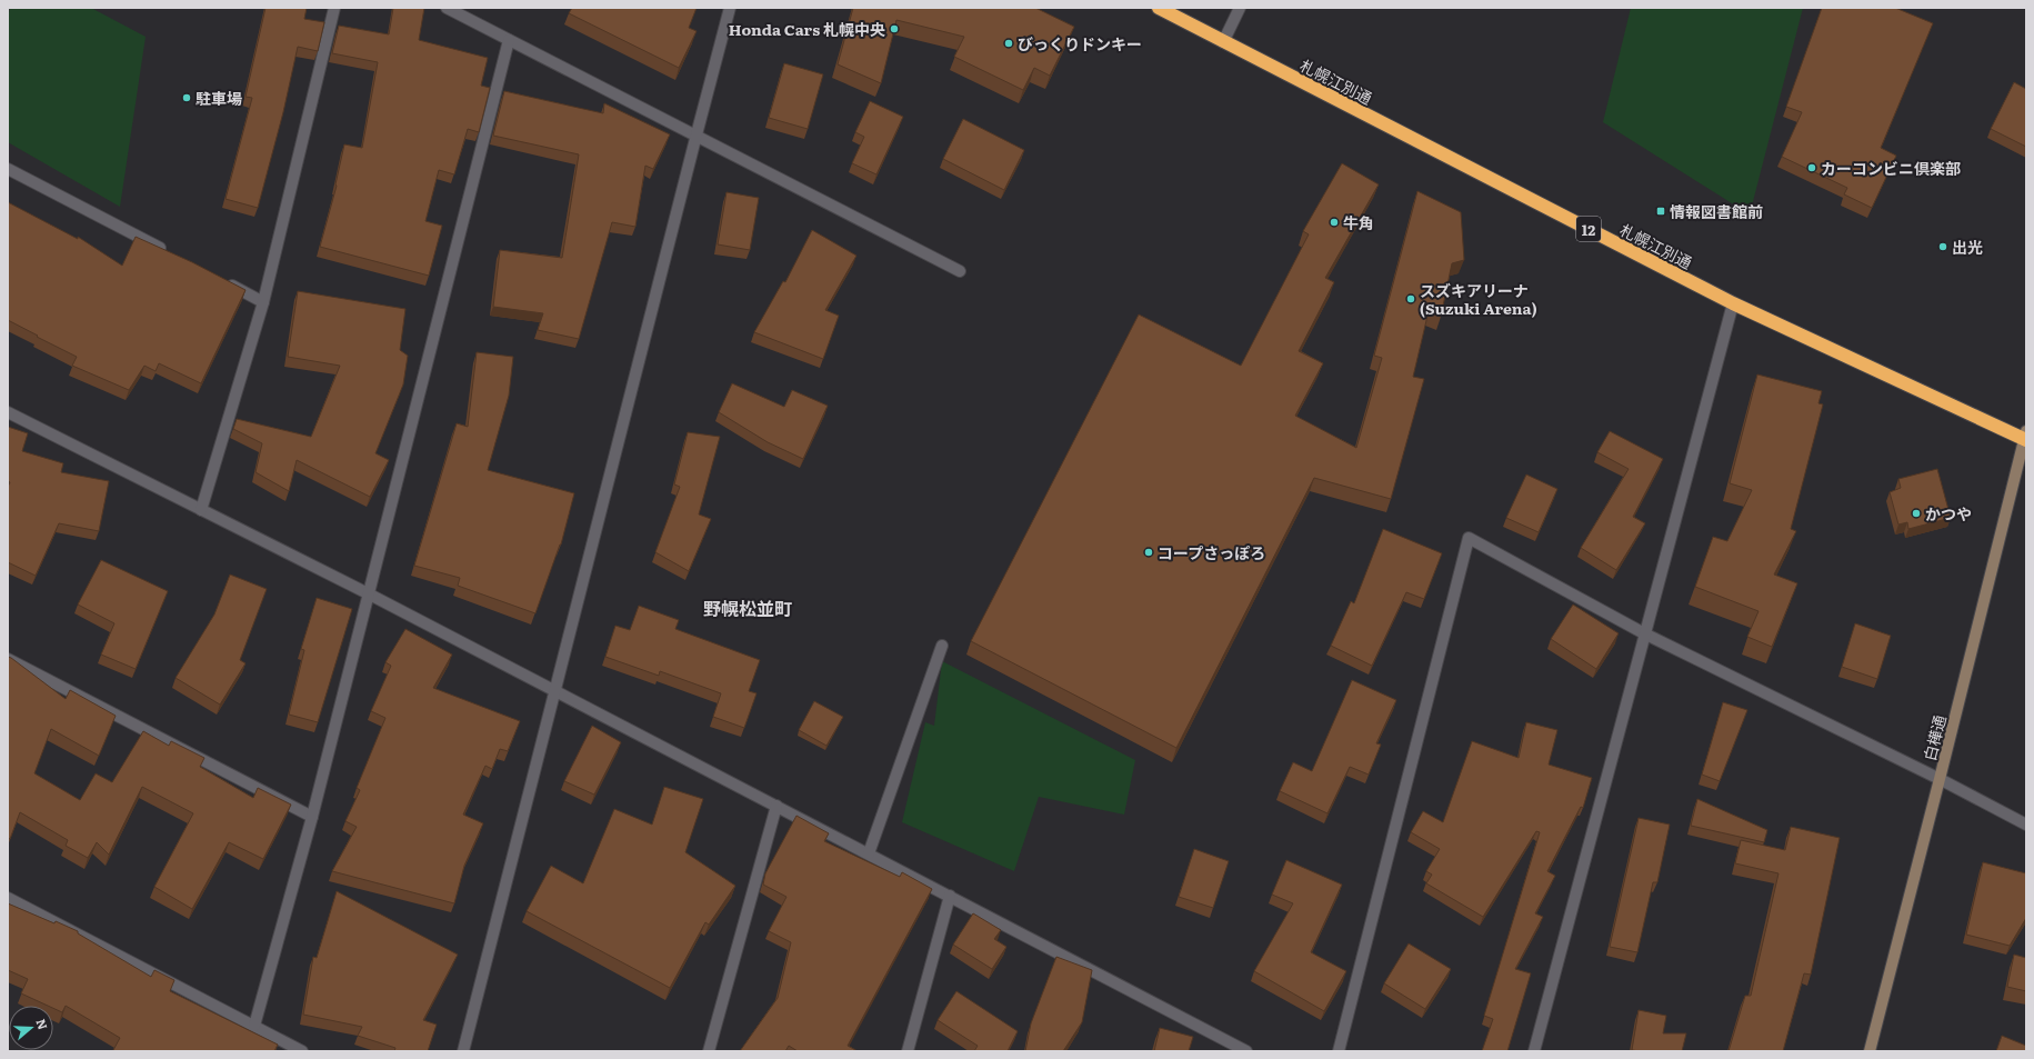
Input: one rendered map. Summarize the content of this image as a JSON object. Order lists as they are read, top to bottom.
{
  "streets": {
    "highway": ["札幌江別通", "12"],
    "main road": ["白樺通"]
  },
  "crossings": [
    ["札幌江別通", "白樺通"]
  ],
  "districts": ["野幌松並町"],
  "places": {
    "other": [
      "Honda Cars 札幌中央",
      "びっくりドンキー",
      "駐車場",
      "カーコンビニ倶楽部",
      "牛角",
      "出光",
      "スズキアリーナ (Suzuki Arena)",
      "かつや",
      "コープさっぽろ"
    ],
    "transit": ["情報図書館前"]
  },
  "north": "right"
}
